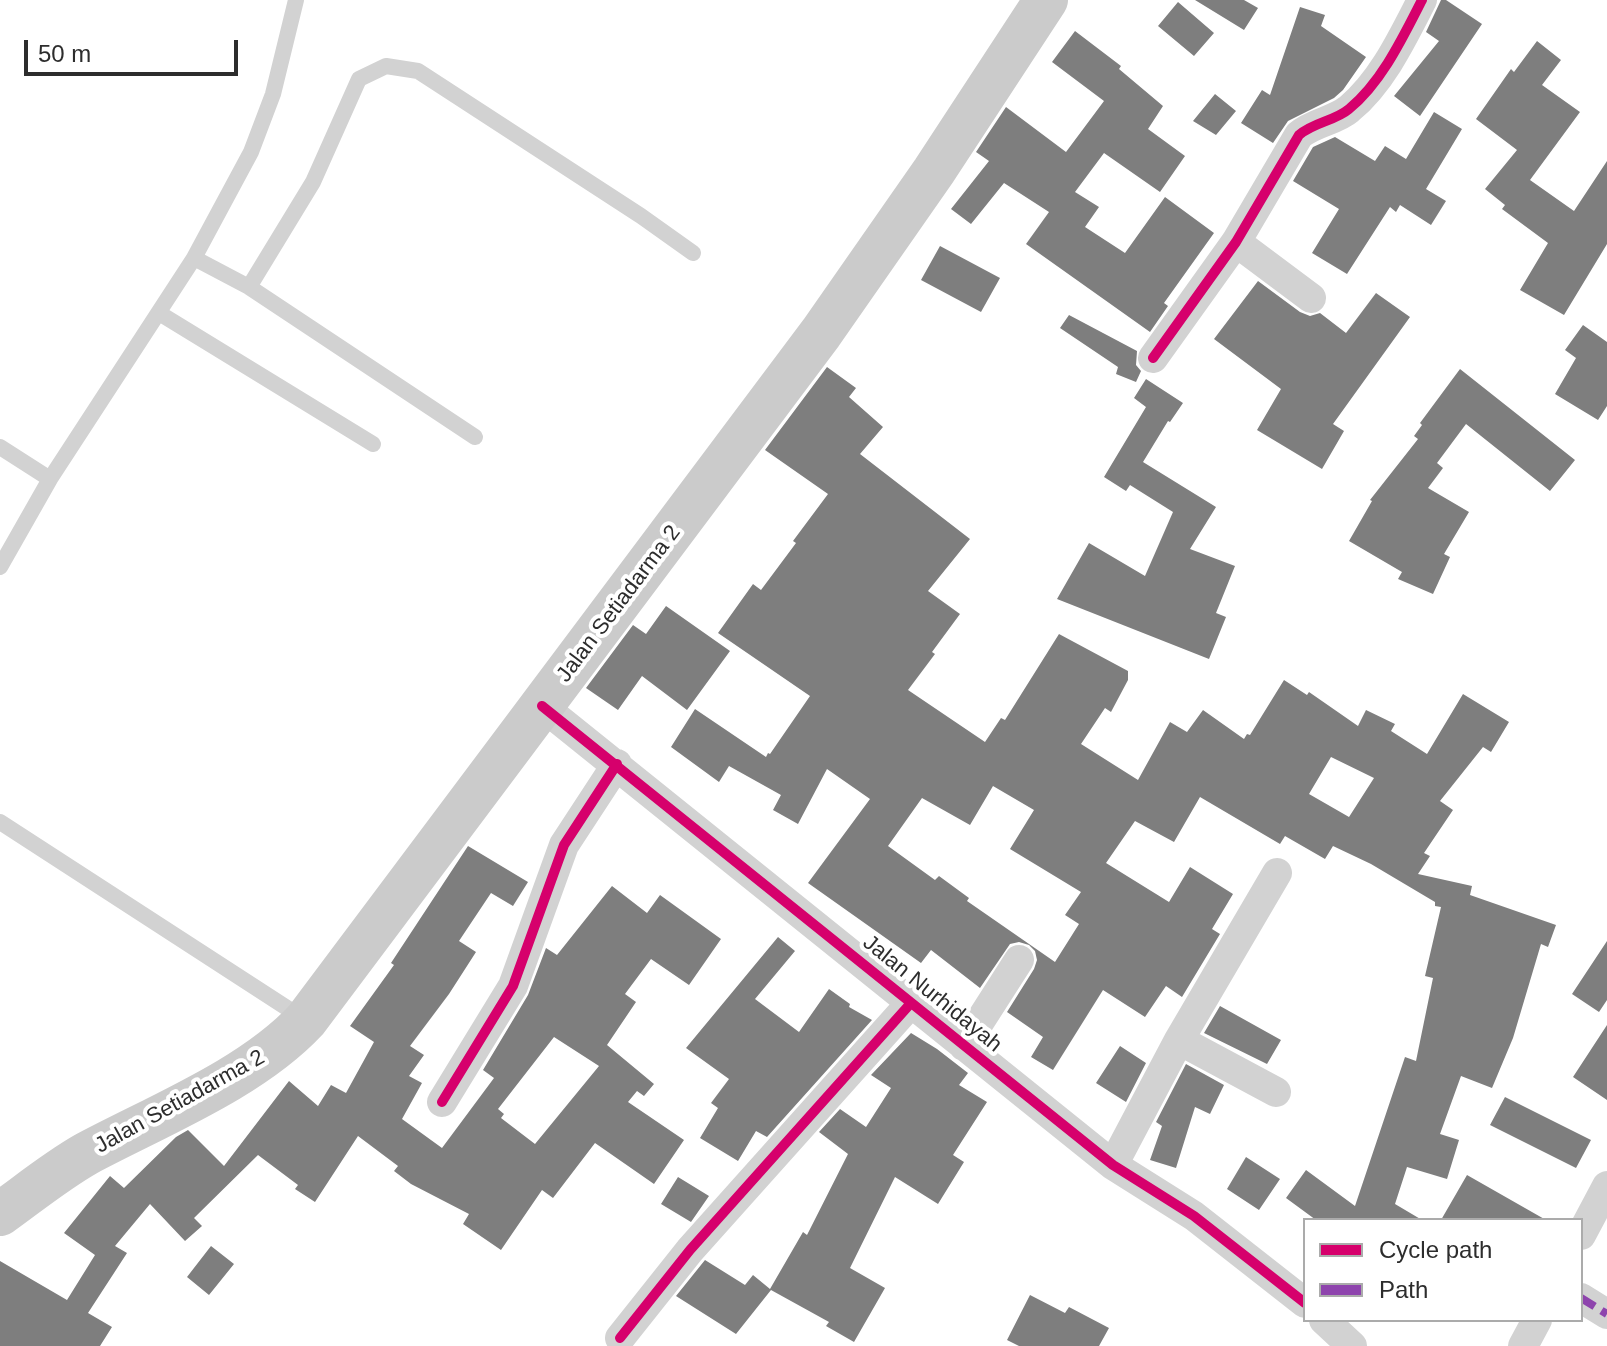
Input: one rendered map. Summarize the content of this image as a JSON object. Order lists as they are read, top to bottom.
{
  "streets": {
    "main road": ["Jalan Setiadarma 2"],
    "street": ["Jalan Nurhidayah"]
  },
  "crossings": [
    ["Jalan Setiadarma 2", "Jalan Nurhidayah"]
  ],
  "legend": ["Cycle path", "Path"],
  "scale_bar": "50 m"
}
